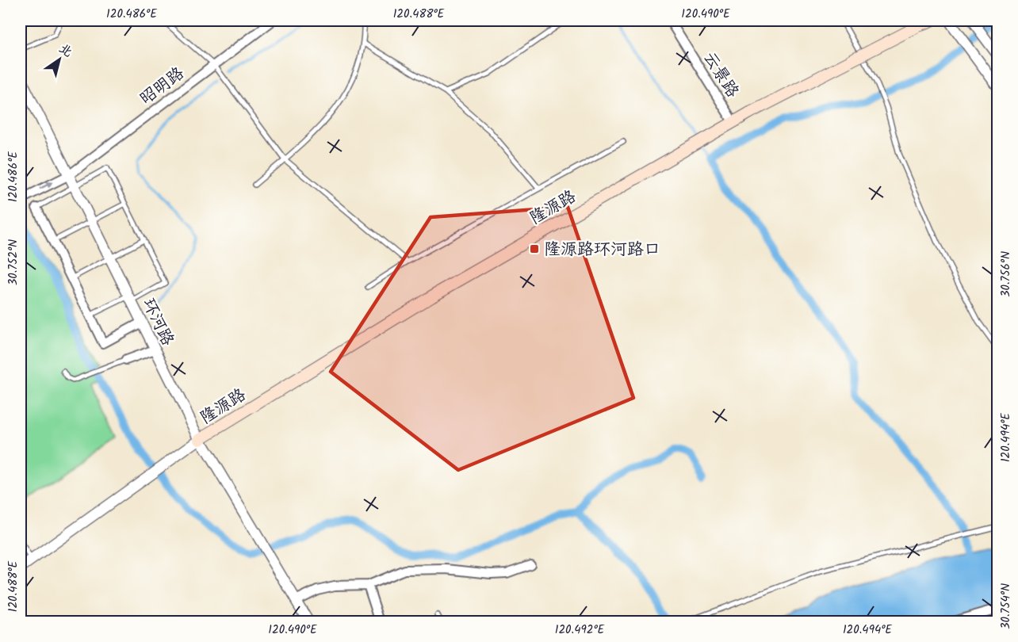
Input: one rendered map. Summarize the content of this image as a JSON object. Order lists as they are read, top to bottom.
{
  "streets": {
    "main road": ["隆源路"],
    "street": ["云景路", "昭明路", "环河路"]
  },
  "crossings": [
    ["云景路", "隆源路"],
    ["昭明路", "环河路"],
    ["隆源路", "环河路"]
  ],
  "places": {
    "transit": ["隆源路环河路口"]
  },
  "north": "top right",
  "coordinates": [
    "120.486°E",
    "120.488°E",
    "120.490°E",
    "30.752°N",
    "30.756°N",
    "120.494°E",
    "30.754°N",
    "120.492°E"
  ]
}
